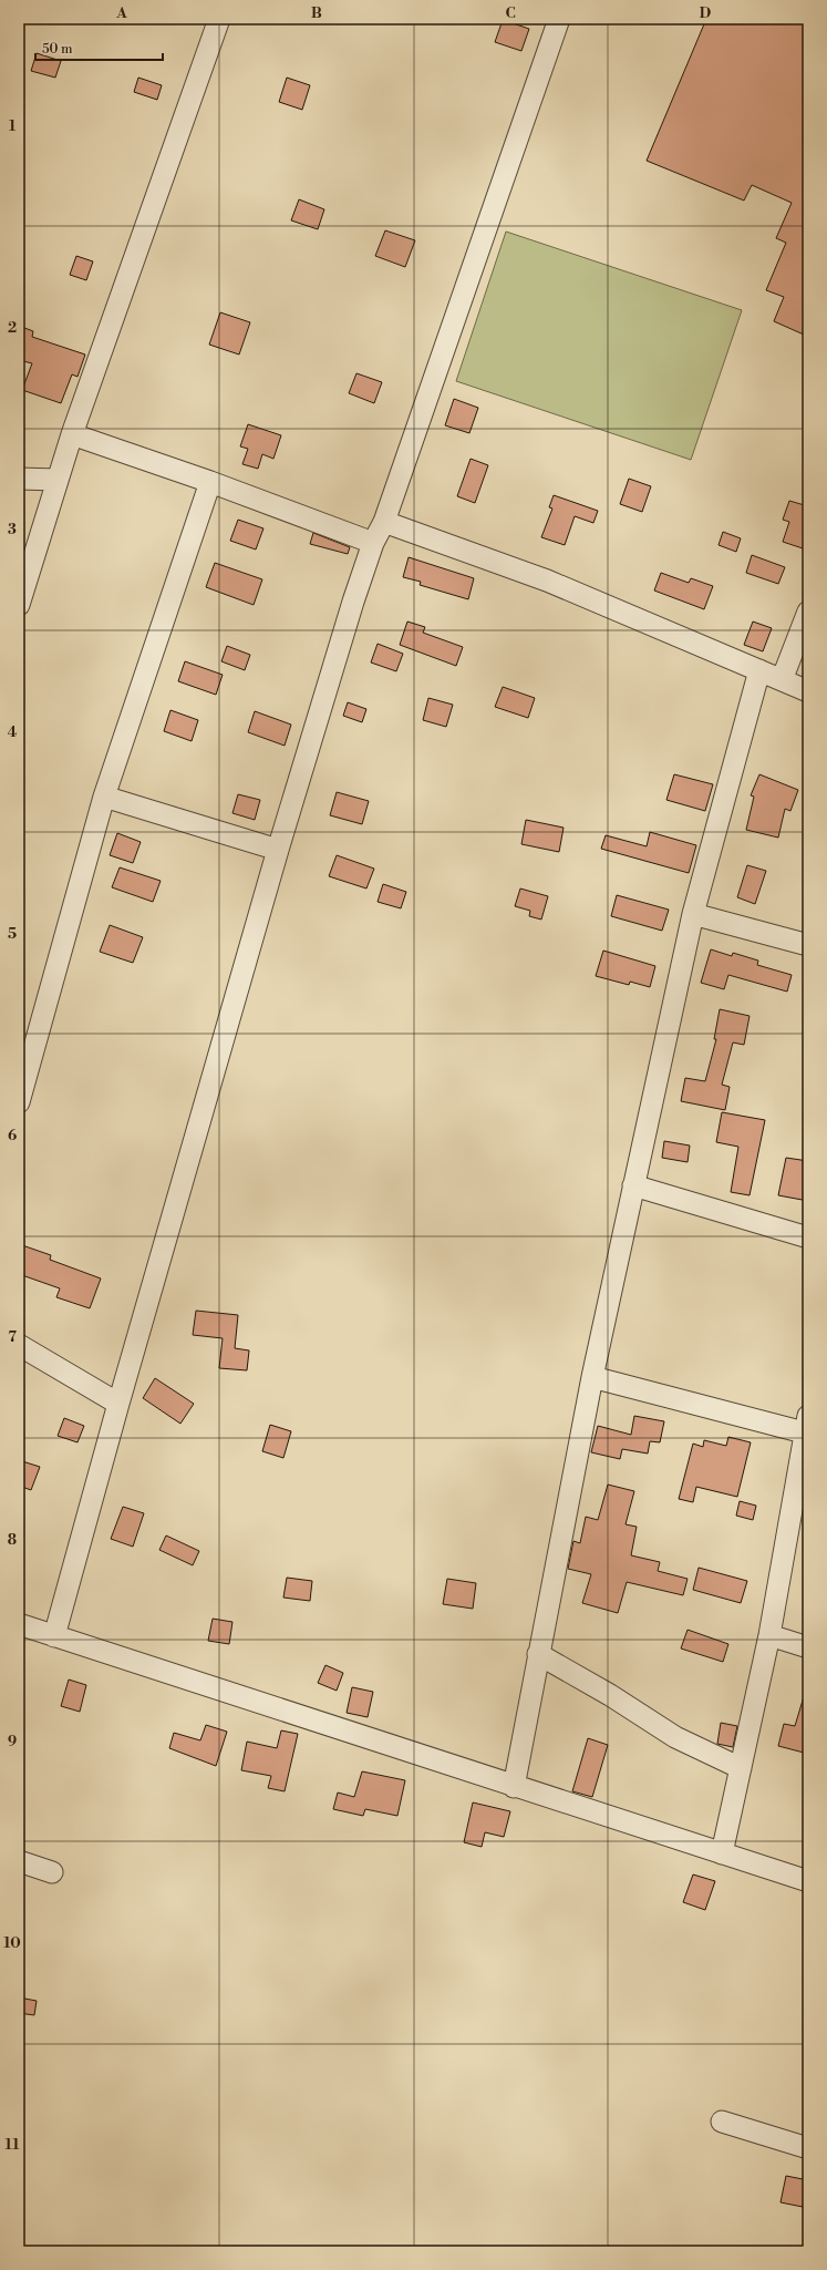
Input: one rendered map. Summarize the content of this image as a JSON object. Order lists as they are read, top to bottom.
{
  "scale_bar": "50 m",
  "grid": {
    "columns": [
      "A",
      "B",
      "C",
      "D"
    ],
    "rows": [
      "1",
      "2",
      "3",
      "4",
      "5",
      "6",
      "7",
      "8",
      "9",
      "10",
      "11"
    ]
  }
}
